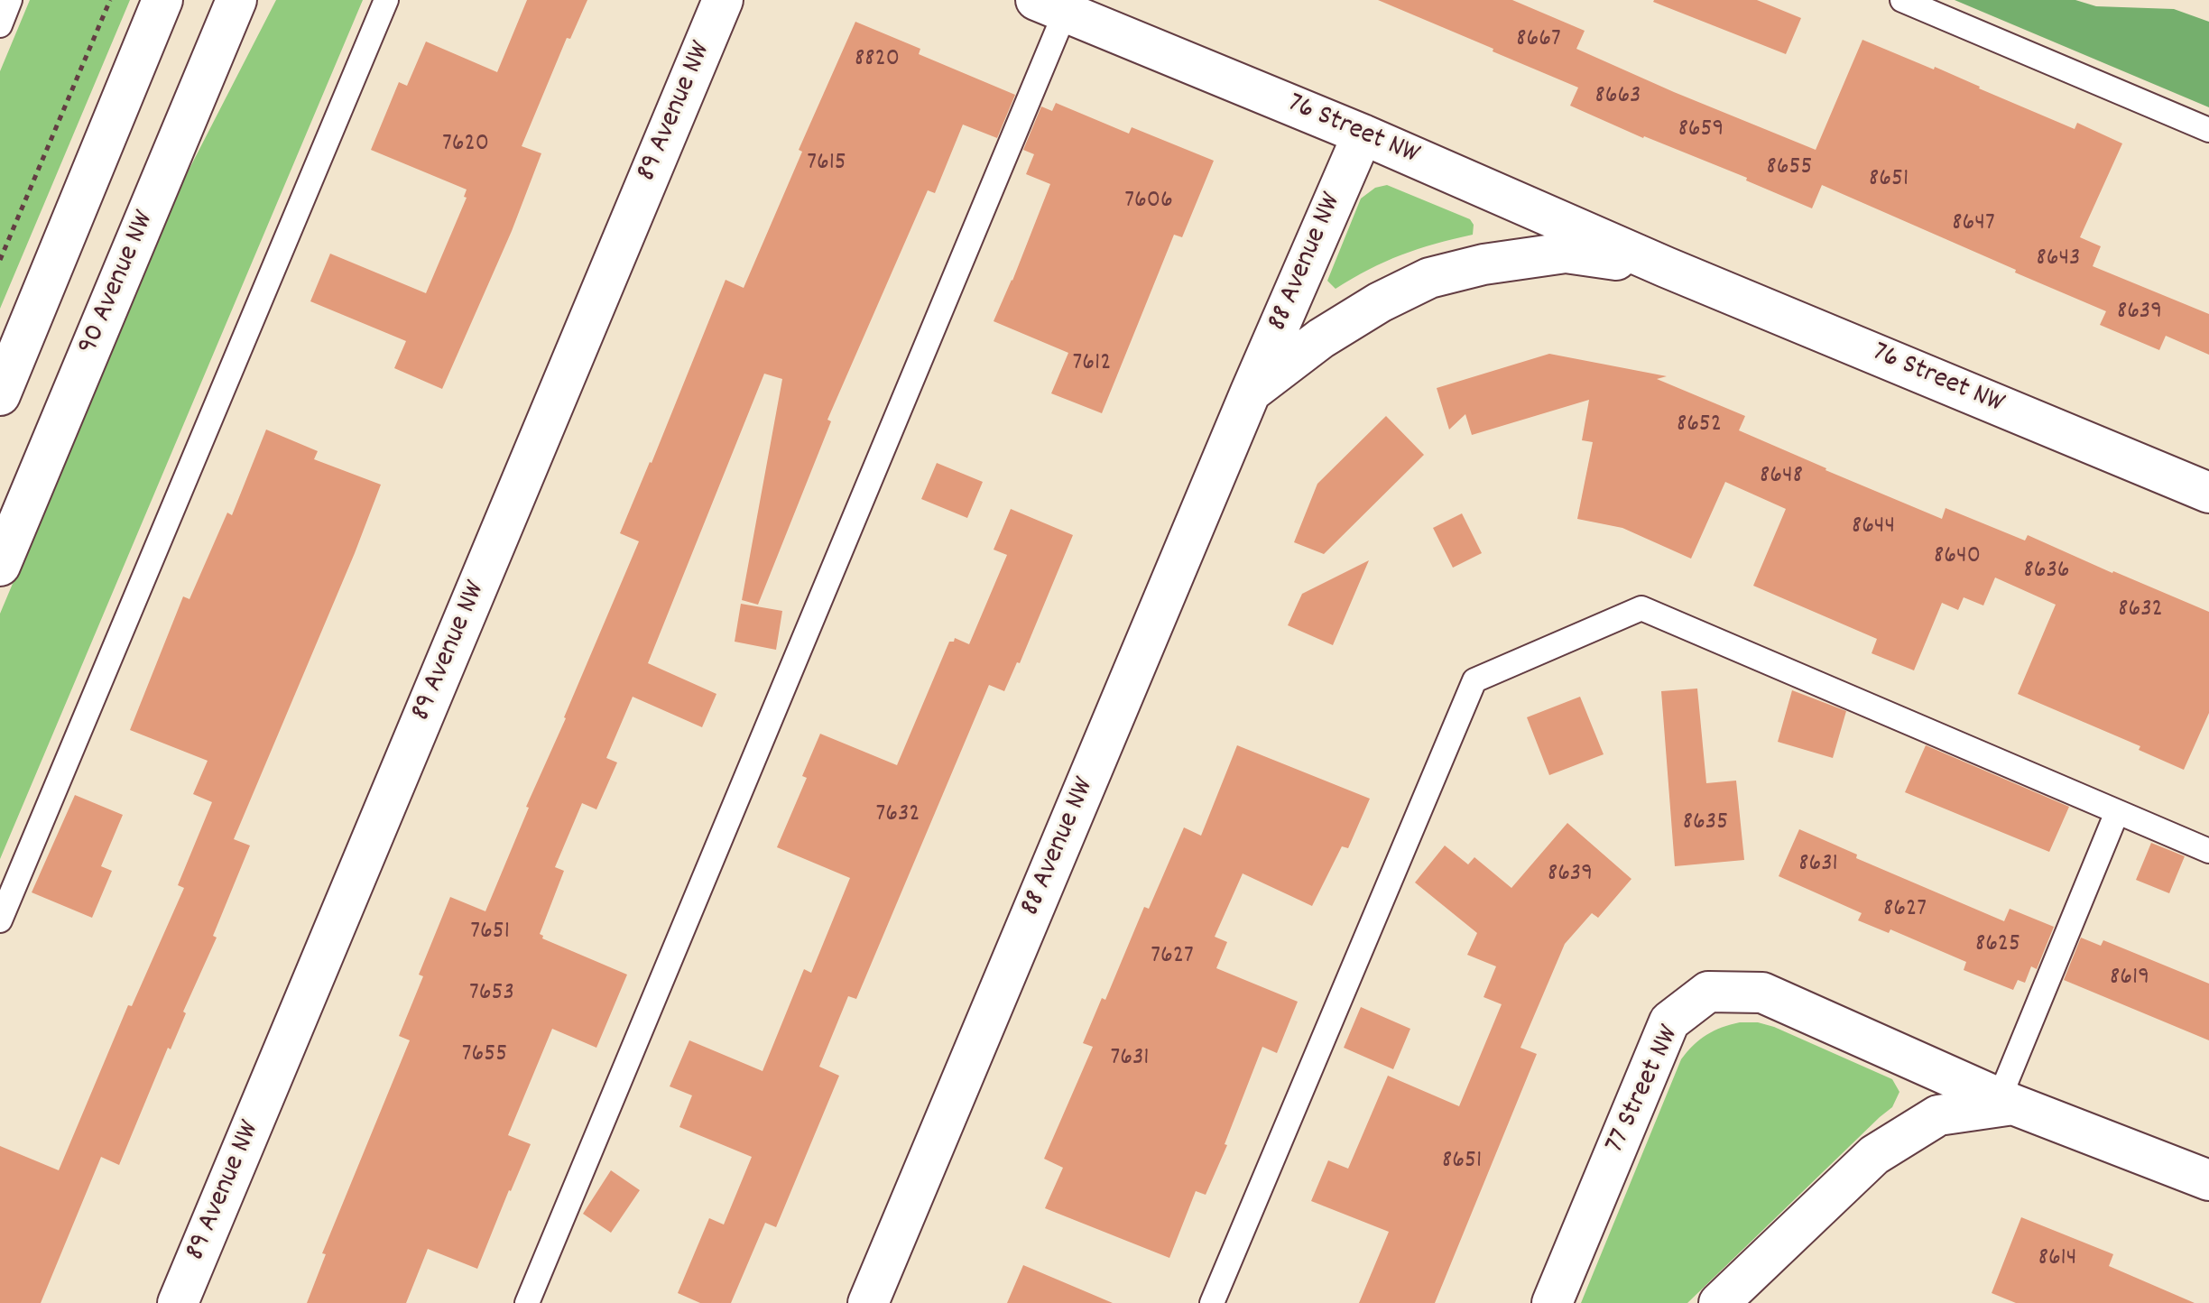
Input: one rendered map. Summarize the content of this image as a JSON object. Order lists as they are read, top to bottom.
{
  "streets": {
    "street": [
      "89 Avenue NW",
      "76 Street NW",
      "88 Avenue NW",
      "90 Avenue NW",
      "77 Street NW"
    ]
  },
  "crossings": [
    ["76 Street NW", "88 Avenue NW"]
  ],
  "house_numbers": [
    "8667",
    "8820",
    "8663",
    "8659",
    "7620",
    "7615",
    "8655",
    "8651",
    "7606",
    "8647",
    "8643",
    "8639",
    "7612",
    "8652",
    "8648",
    "8644",
    "8640",
    "8636",
    "8632",
    "7632",
    "8635",
    "8631",
    "8639",
    "8627",
    "7651",
    "8625",
    "7627",
    "8619",
    "7653",
    "7655",
    "7631",
    "8651",
    "8614"
  ]
}
